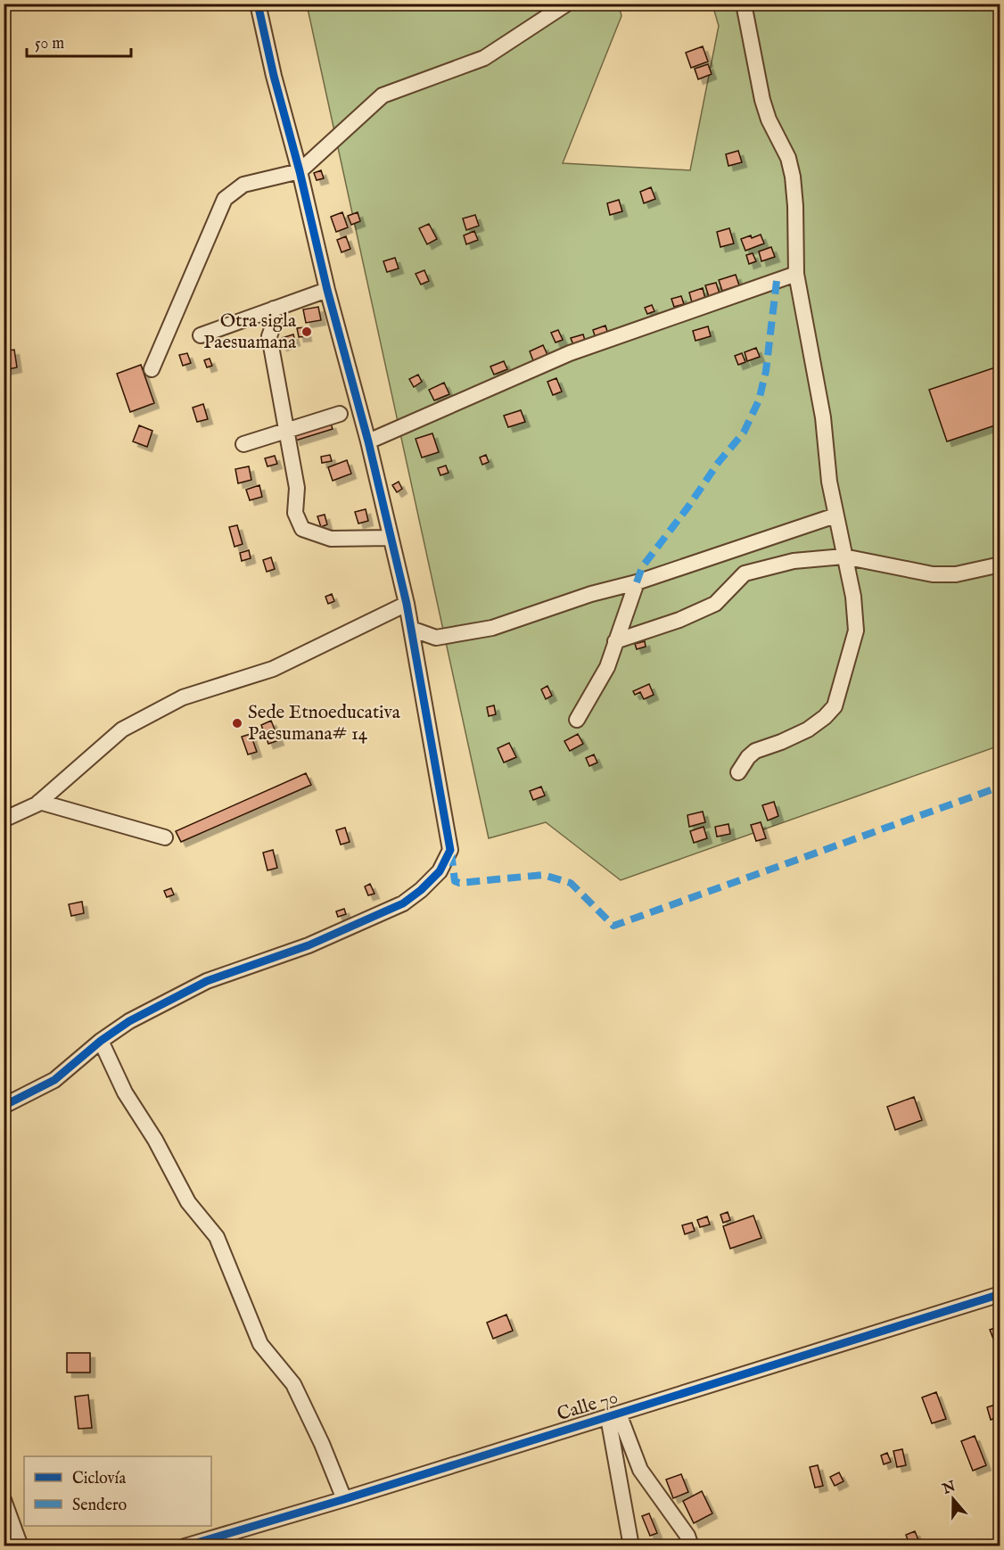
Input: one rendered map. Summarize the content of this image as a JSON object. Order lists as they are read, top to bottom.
{
  "streets": {
    "street": ["Calle 70"]
  },
  "places": ["Otra sigla Paesuamana", "Sede Etnoeducativa Paesumana# 14"],
  "legend": ["Ciclovía", "Sendero"],
  "scale_bar": "50 m",
  "north": "top"
}
